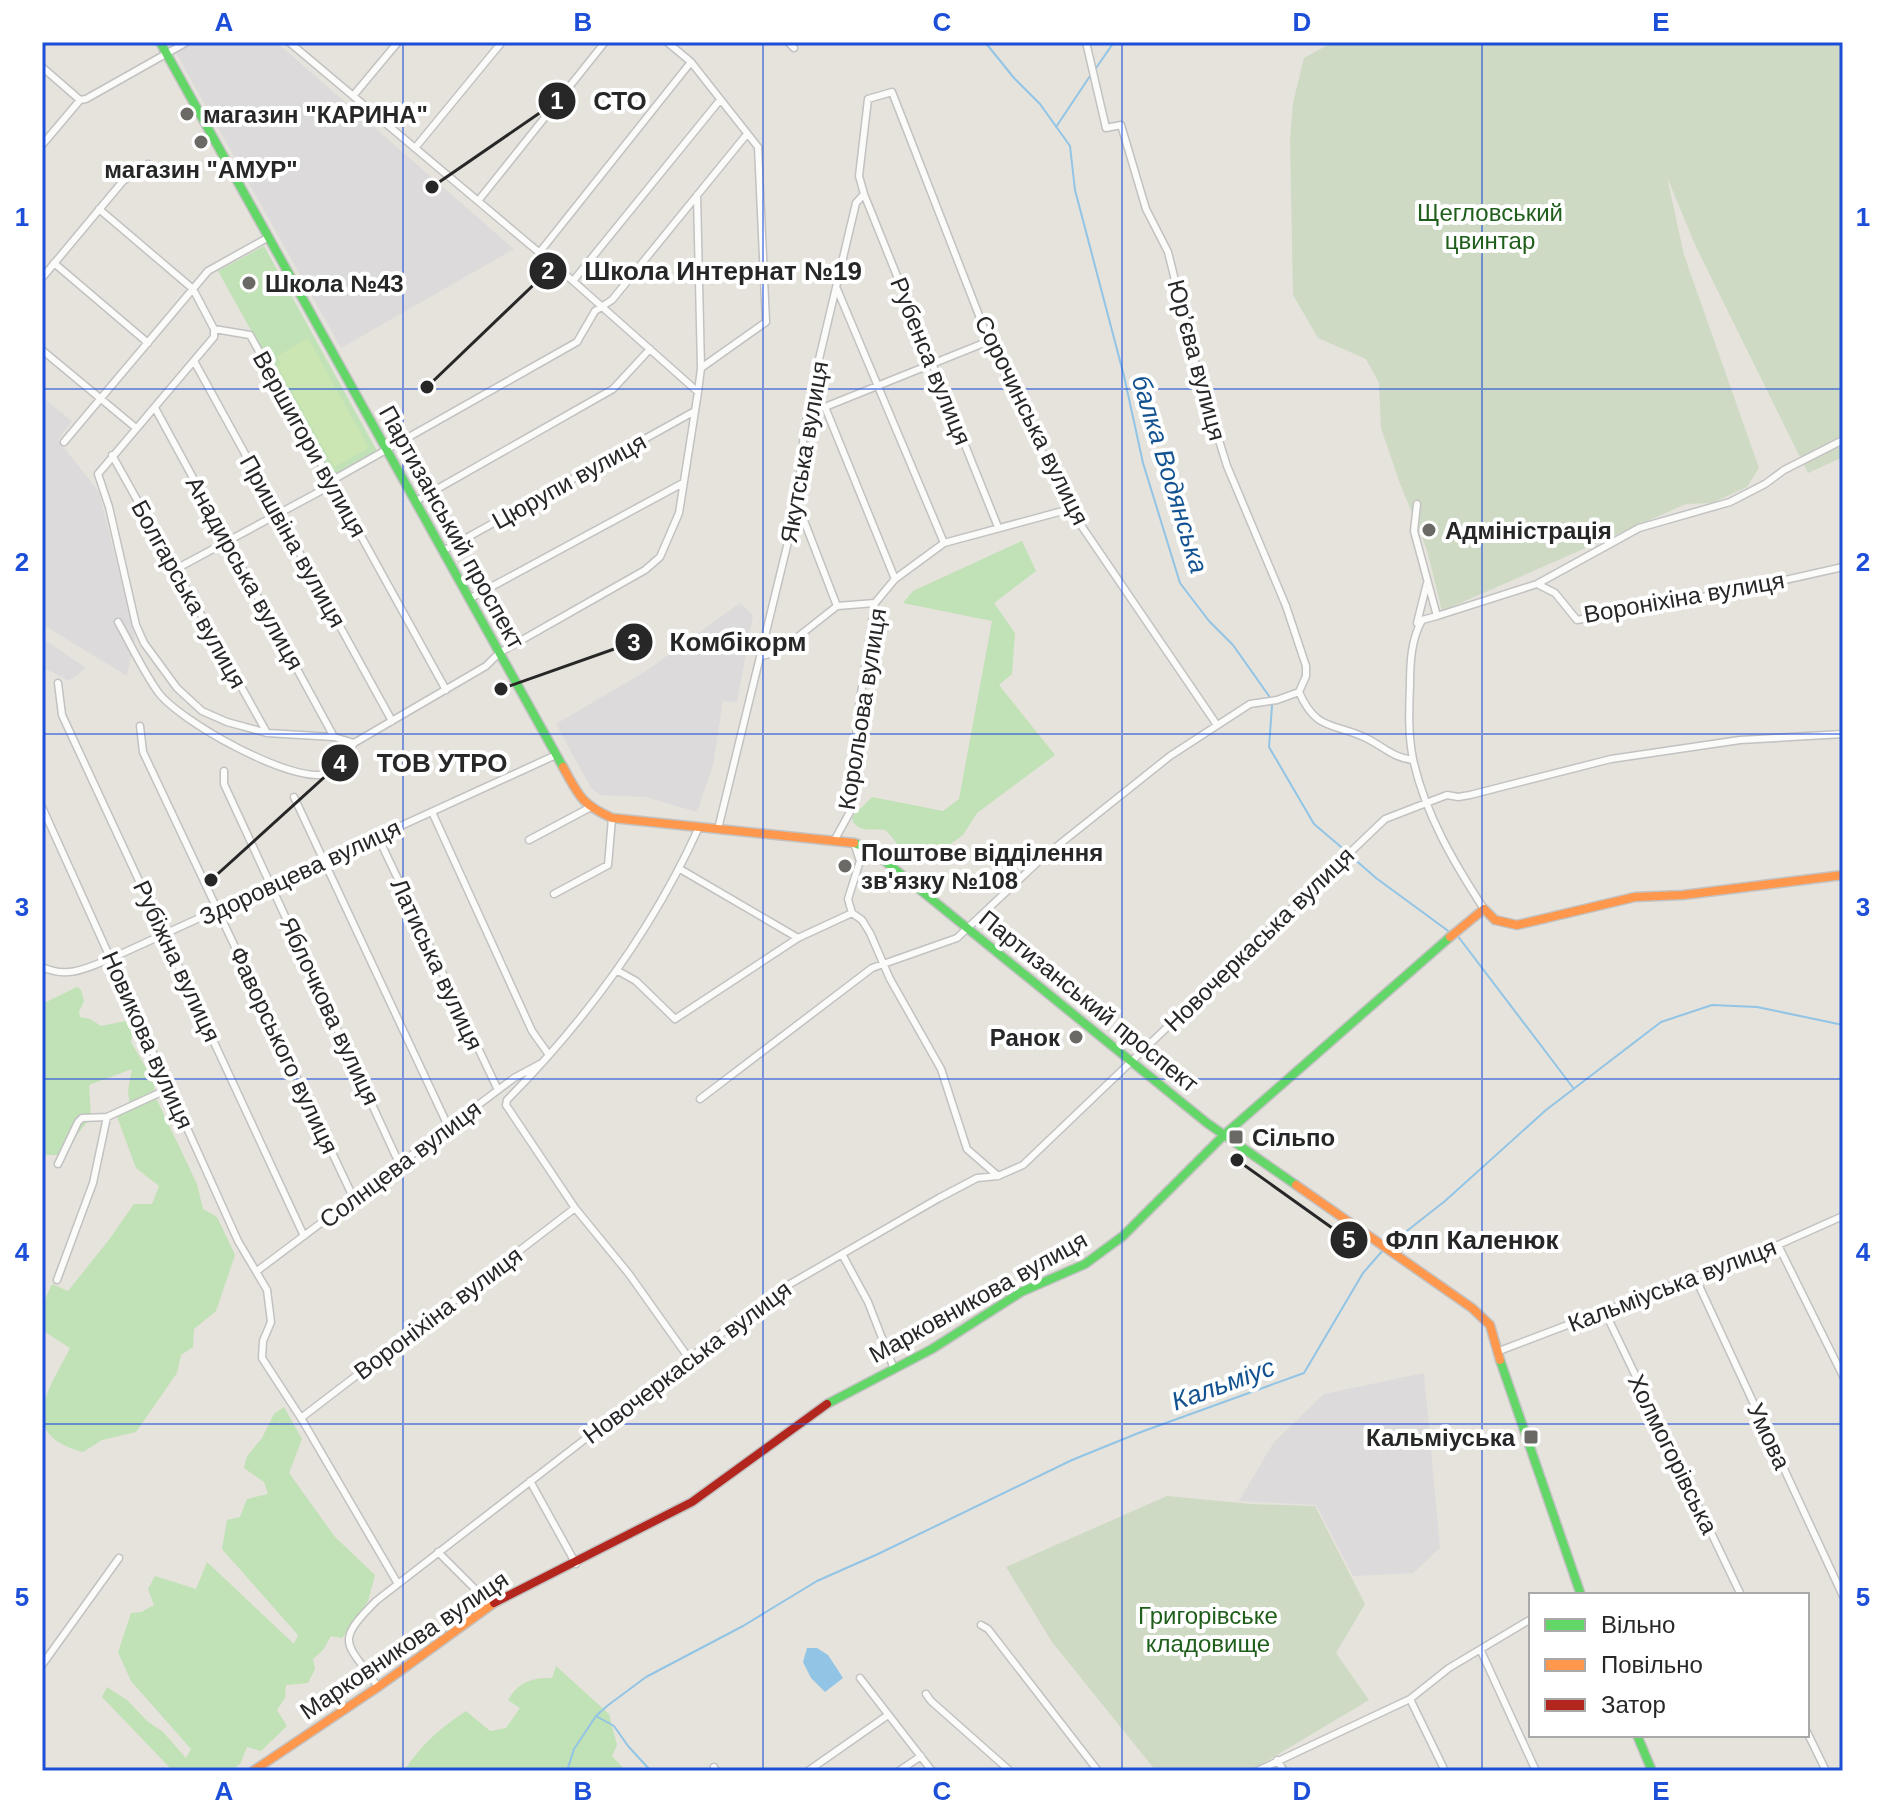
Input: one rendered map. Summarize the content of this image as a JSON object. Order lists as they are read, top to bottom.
{
  "streets": {
    "street": [
      "Юр’єва вулиця",
      "Рубенса вулиця",
      "Сорочинська вулиця",
      "Вершигори вулиця",
      "Якутська вулиця",
      "Цюрупи вулиця",
      "Партизанський проспект",
      "Пришвіна вулиця",
      "Анадирська вулиця",
      "Болгарська вулиця",
      "Вороніхіна вулиця",
      "Корольова вулиця",
      "Здоровцева вулиця",
      "Новочеркаська вулиця",
      "Рубіжна вулиця",
      "Латиська вулиця",
      "Яблочкова вулиця",
      "Новикова вулиця",
      "Фаворського вулиця",
      "Солнцева вулиця",
      "Кальміуська вулиця",
      "Марковникова вулиця",
      "Умова",
      "Холмогорівська"
    ]
  },
  "crossings": [
    ["Рубенса вулиця", "Якутська вулиця"],
    ["Рубенса вулиця", "Корольова вулиця"],
    ["Сорочинська вулиця", "Якутська вулиця"],
    ["Сорочинська вулиця", "Корольова вулиця"],
    ["Якутська вулиця", "Партизанський проспект"],
    ["Цюрупи вулиця", "Партизанський проспект"],
    ["Партизанський проспект", "Корольова вулиця"],
    ["Партизанський проспект", "Здоровцева вулиця"],
    ["Партизанський проспект", "Новочеркаська вулиця"],
    ["Партизанський проспект", "Солнцева вулиця"],
    ["Партизанський проспект", "Кальміуська вулиця"],
    ["Партизанський проспект", "Марковникова вулиця"],
    ["Вороніхіна вулиця", "Новикова вулиця"],
    ["Здоровцева вулиця", "Рубіжна вулиця"],
    ["Здоровцева вулиця", "Латиська вулиця"],
    ["Здоровцева вулиця", "Яблочкова вулиця"],
    ["Здоровцева вулиця", "Новикова вулиця"],
    ["Здоровцева вулиця", "Фаворського вулиця"],
    ["Новочеркаська вулиця", "Новикова вулиця"],
    ["Новочеркаська вулиця", "Марковникова вулиця"],
    ["Рубіжна вулиця", "Солнцева вулиця"],
    ["Латиська вулиця", "Солнцева вулиця"],
    ["Яблочкова вулиця", "Солнцева вулиця"],
    ["Новикова вулиця", "Солнцева вулиця"],
    ["Фаворського вулиця", "Солнцева вулиця"],
    ["Кальміуська вулиця", "Умова"],
    ["Кальміуська вулиця", "Холмогорівська"]
  ],
  "water": ["балка Водянська", "Кальміус"],
  "parks": ["Щегловський цвинтар", "Григорівське кладовище"],
  "places": {
    "other": [
      "магазин \"КАРИНА\"",
      "магазин \"АМУР\"",
      "СТО",
      "Школа №43",
      "Школа Интернат №19",
      "Адміністрація",
      "Комбікорм",
      "Поштове відділення зв'язку №108",
      "ТОВ УТРО",
      "Ранок",
      "Флп Каленюк"
    ],
    "transit": ["Сільпо", "Кальміуська"]
  },
  "legend": ["Вільно", "Повільно", "Затор"],
  "grid": {
    "columns": [
      "A",
      "B",
      "C",
      "D",
      "E"
    ],
    "rows": [
      "1",
      "2",
      "3",
      "4",
      "5"
    ]
  }
}
